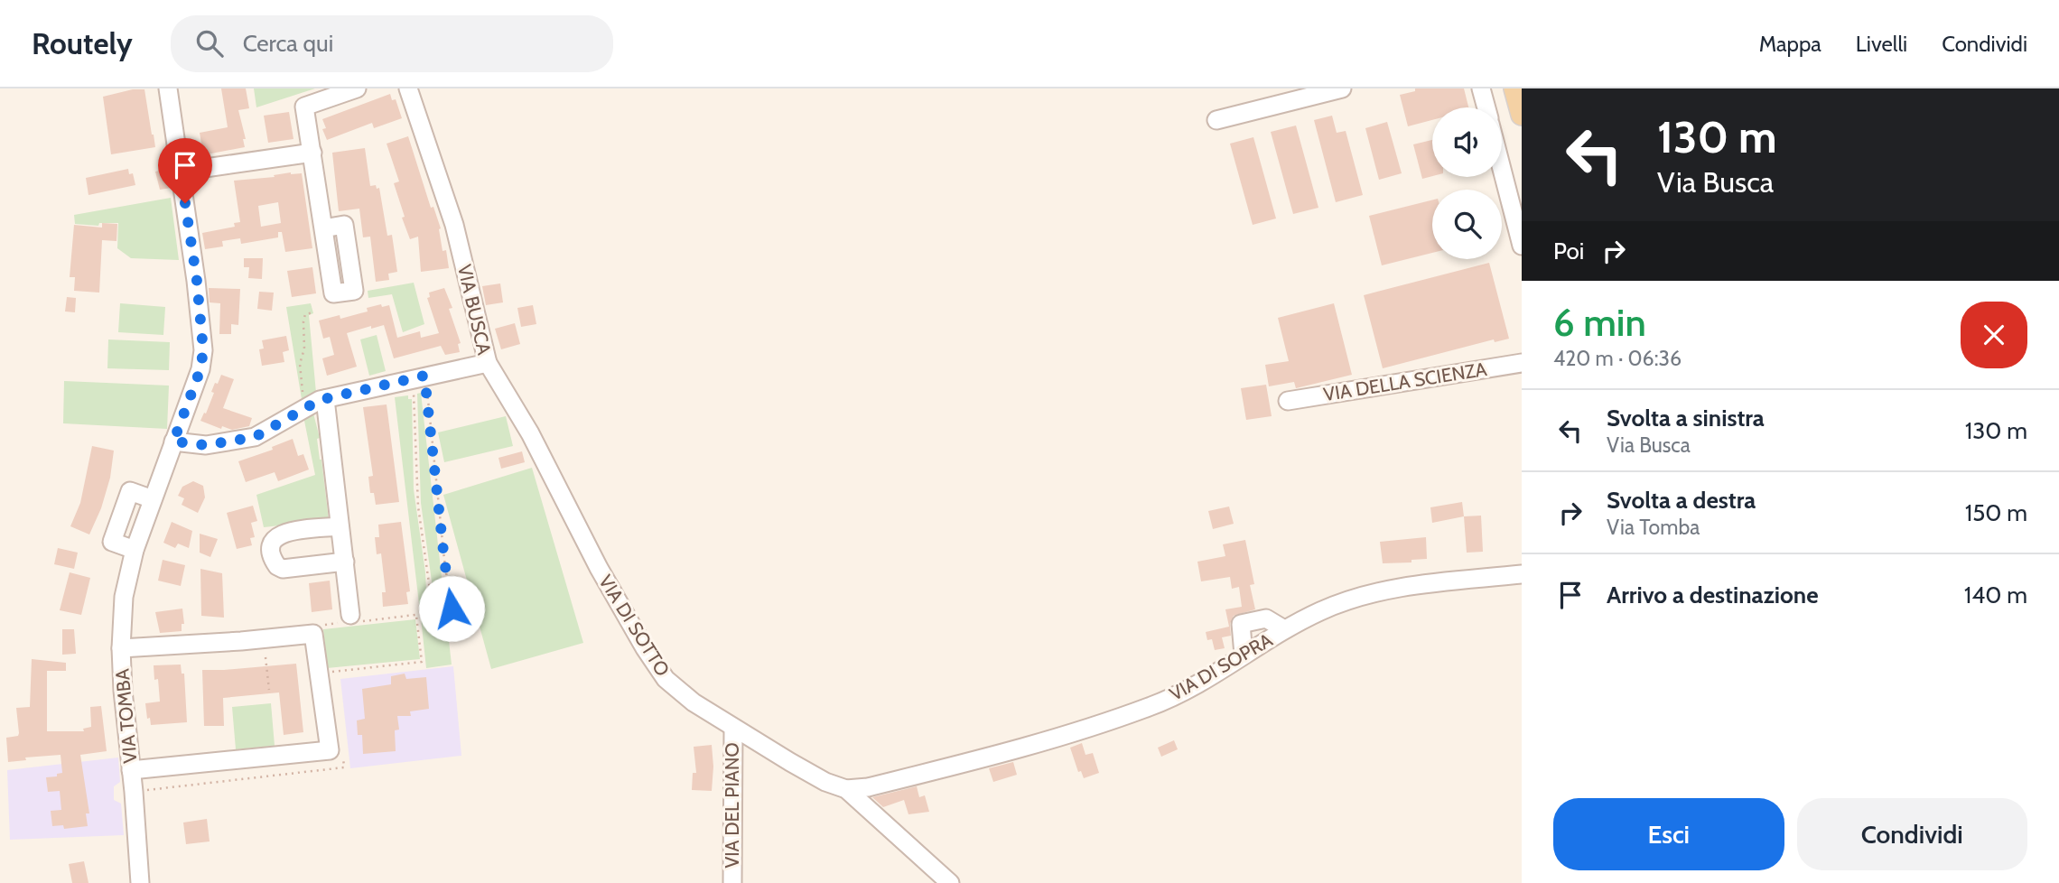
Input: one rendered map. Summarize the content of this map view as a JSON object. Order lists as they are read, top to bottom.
{
  "streets": {
    "street": [
      "VIA BUSCA",
      "VIA DELLA SCIENZA",
      "VIA DI SOTTO",
      "VIA DI SOPRA",
      "VIA TOMBA",
      "VIA DEL PIANO"
    ]
  },
  "crossings": [
    ["VIA BUSCA", "VIA DI SOTTO"],
    ["VIA BUSCA", "VIA TOMBA"],
    ["VIA DI SOTTO", "VIA DI SOPRA"],
    ["VIA DI SOTTO", "VIA DEL PIANO"]
  ],
  "page": {
    "header": "Routely",
    "search": "Cerca qui",
    "nav": ["Mappa", "Livelli", "Condividi"],
    "turn": ["130 m", "Via Busca"],
    "then": "Poi",
    "heading": ["6 min", "420 m · 06:36"],
    "list": [
      {
        "name": "Svolta a sinistra",
        "note": "Via Busca",
        "value": "130 m"
      },
      {
        "name": "Svolta a destra",
        "note": "Via Tomba",
        "value": "150 m"
      },
      {
        "name": "Arrivo a destinazione",
        "value": "140 m"
      }
    ],
    "buttons": ["Esci", "Condividi"]
  }
}
